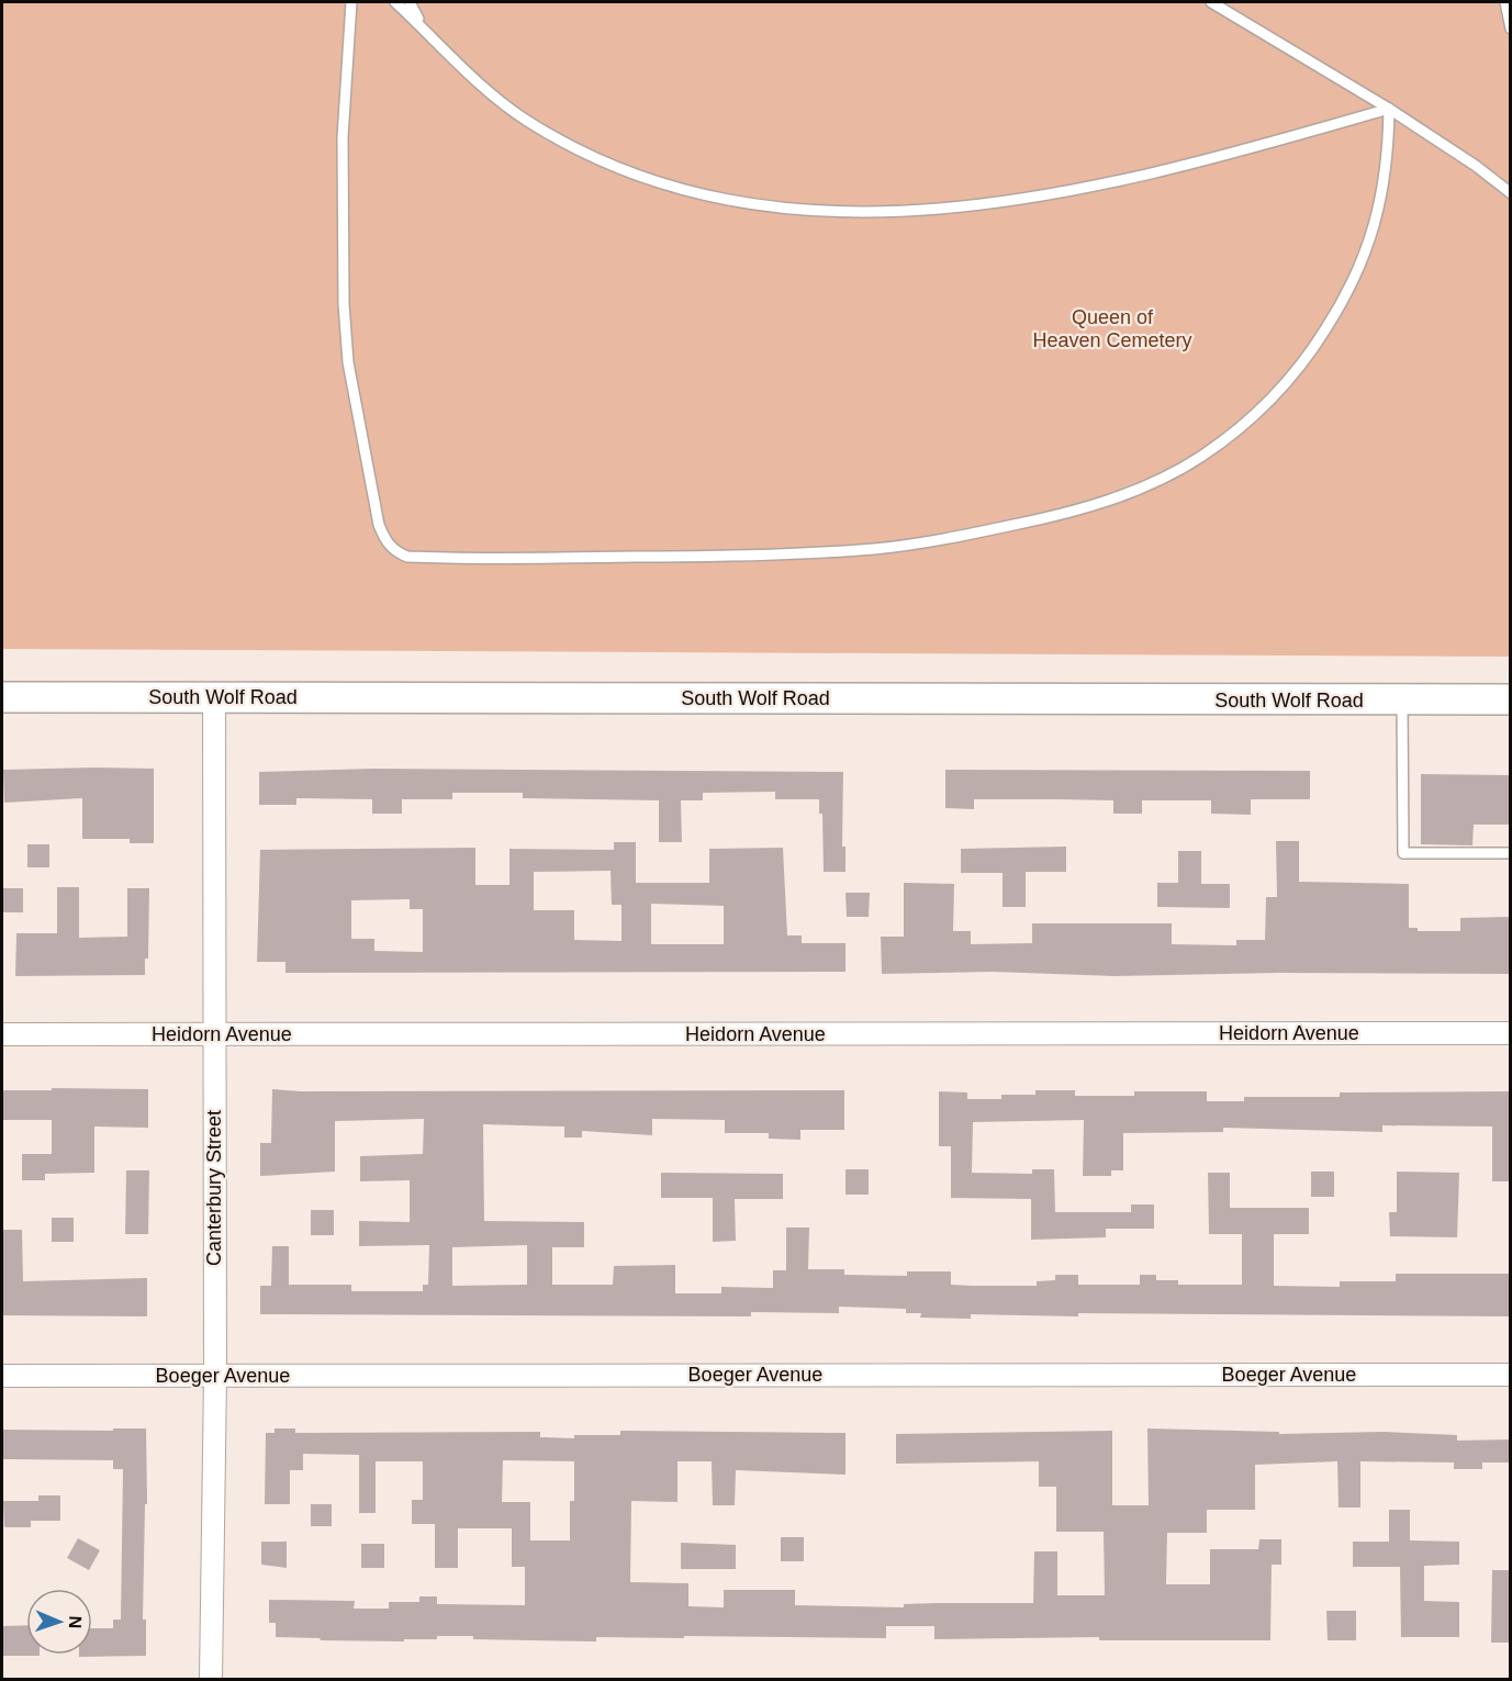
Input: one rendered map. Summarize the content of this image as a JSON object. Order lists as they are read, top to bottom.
{
  "streets": {
    "main road": ["South Wolf Road"],
    "street": ["Heidorn Avenue", "Canterbury Street", "Boeger Avenue"]
  },
  "crossings": [
    ["South Wolf Road", "Canterbury Street"],
    ["Heidorn Avenue", "Canterbury Street"],
    ["Canterbury Street", "Boeger Avenue"]
  ],
  "parks": ["Queen of Heaven Cemetery"],
  "north": "right"
}
